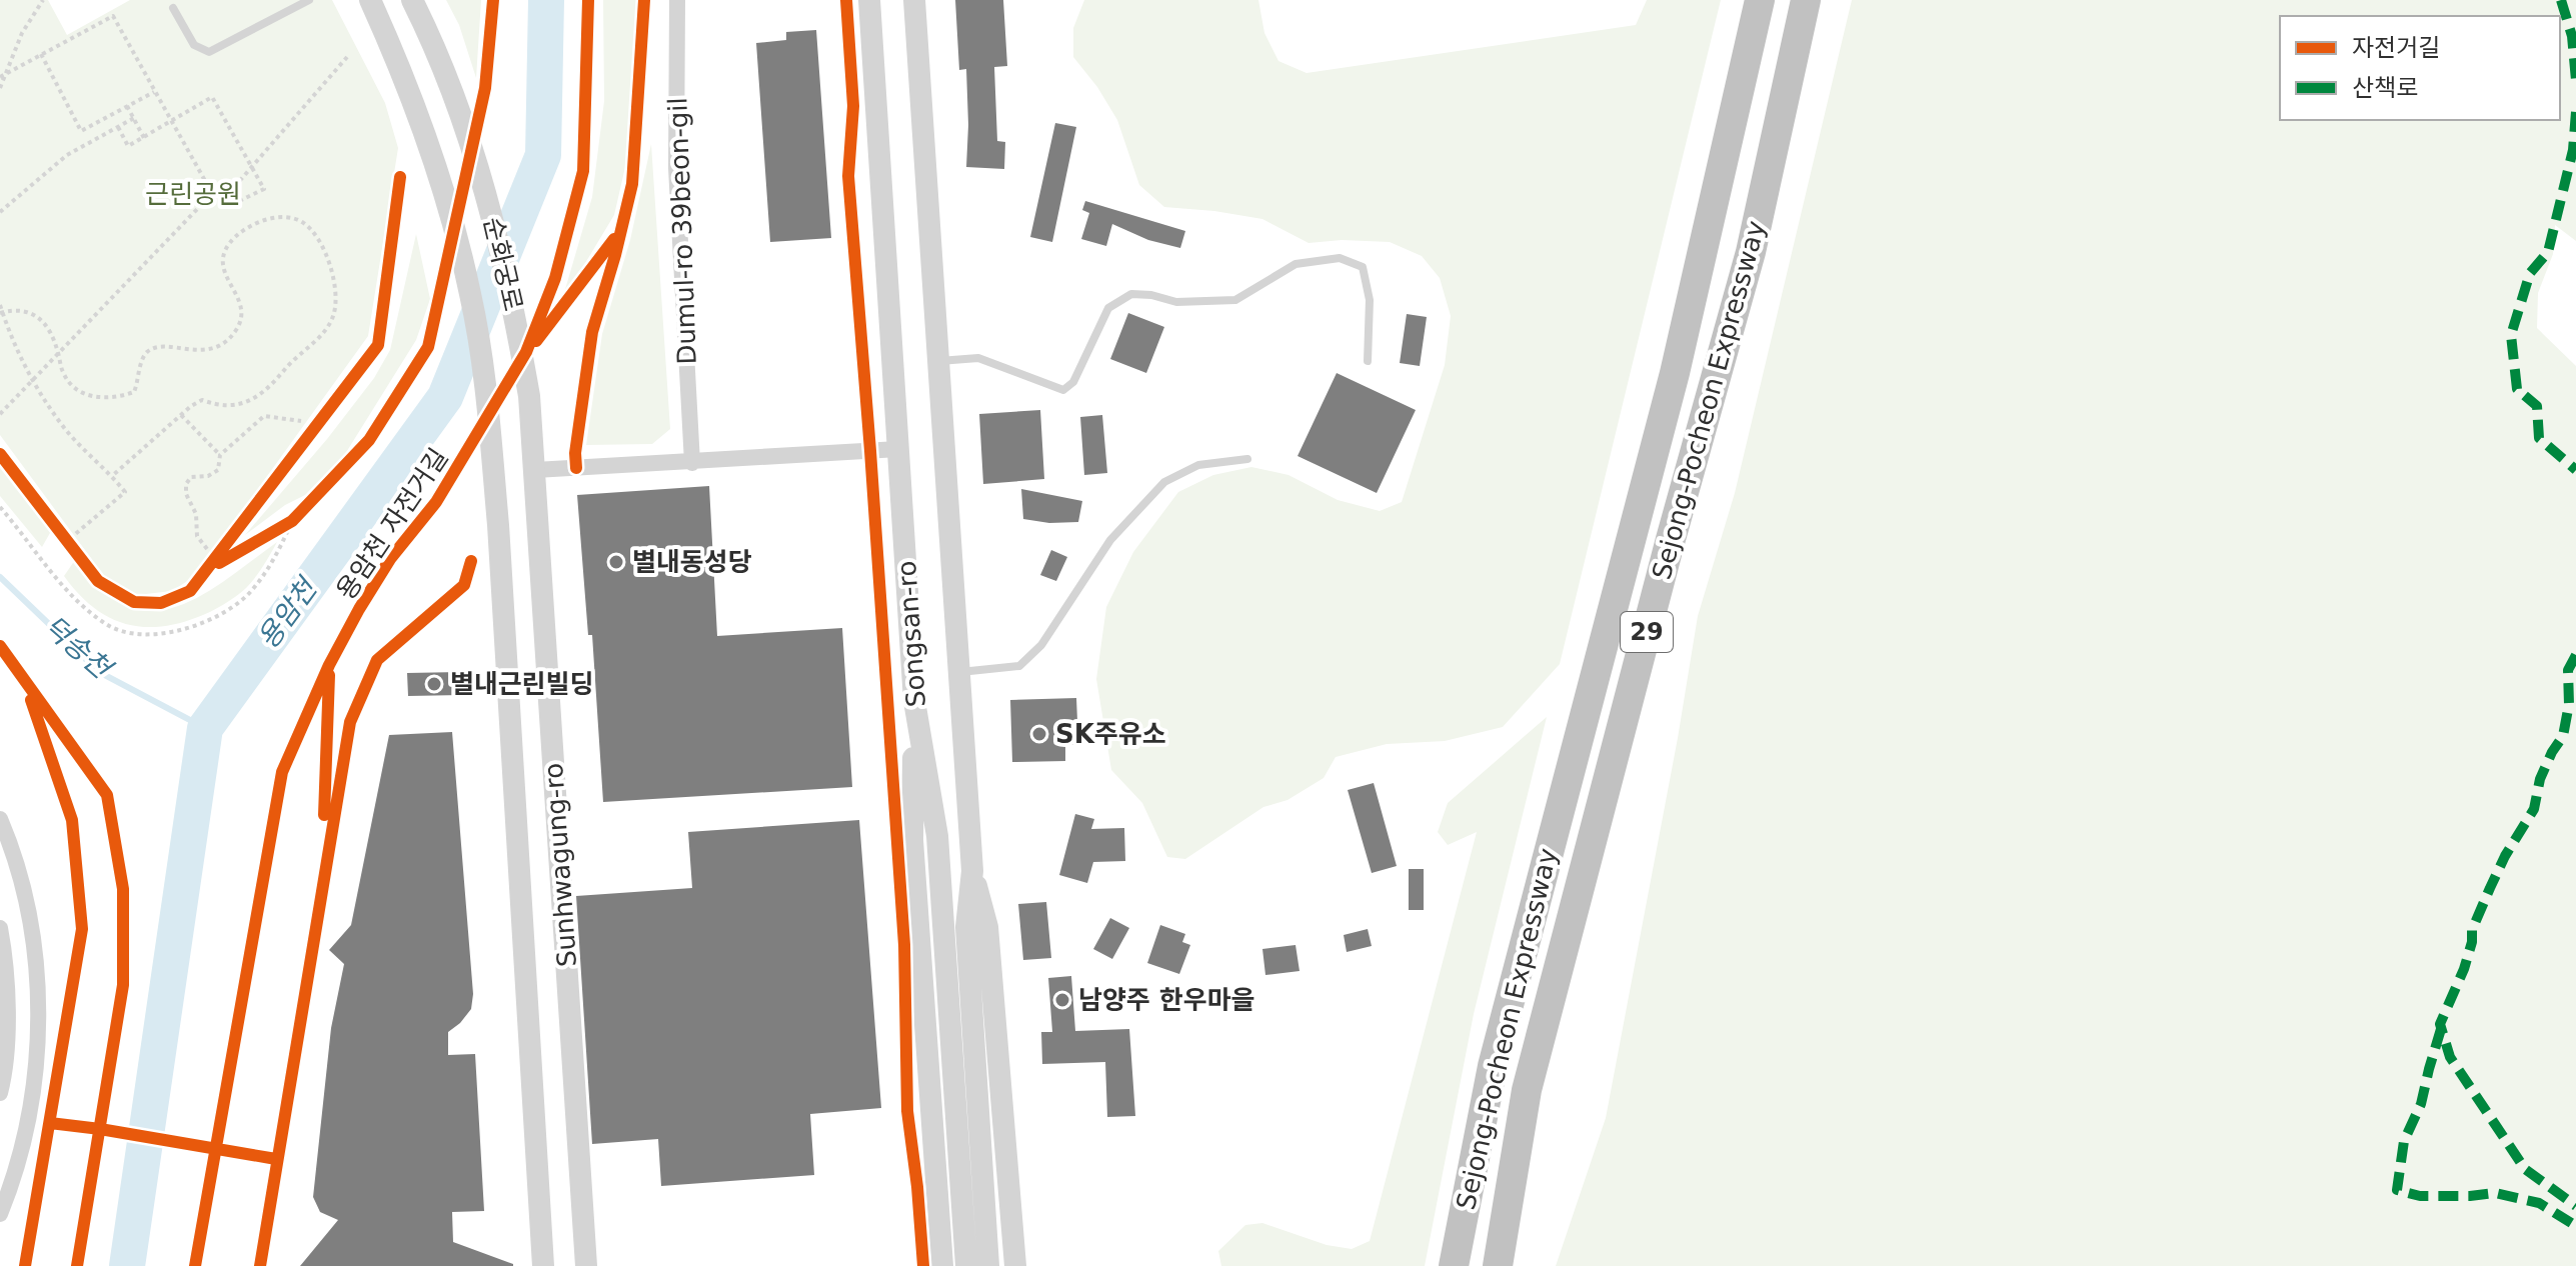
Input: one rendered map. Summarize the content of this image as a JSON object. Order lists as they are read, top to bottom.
{
  "streets": {
    "highway": ["Sejong-Pocheon Expressway", "29"],
    "street": [
      "Dumul-ro 39beon-gil",
      "순화궁로",
      "Songsan-ro",
      "Sunhwagung-ro"
    ],
    "cycle path": ["용암천 자전거길"]
  },
  "crossings": [
    ["순화궁로", "Sunhwagung-ro"]
  ],
  "water": ["용암천", "덕송천"],
  "parks": ["근린공원"],
  "places": [
    "별내동성당",
    "별내근린빌딩",
    "SK주유소",
    "남양주 한우마을"
  ],
  "legend": ["자전거길", "산책로"]
}
